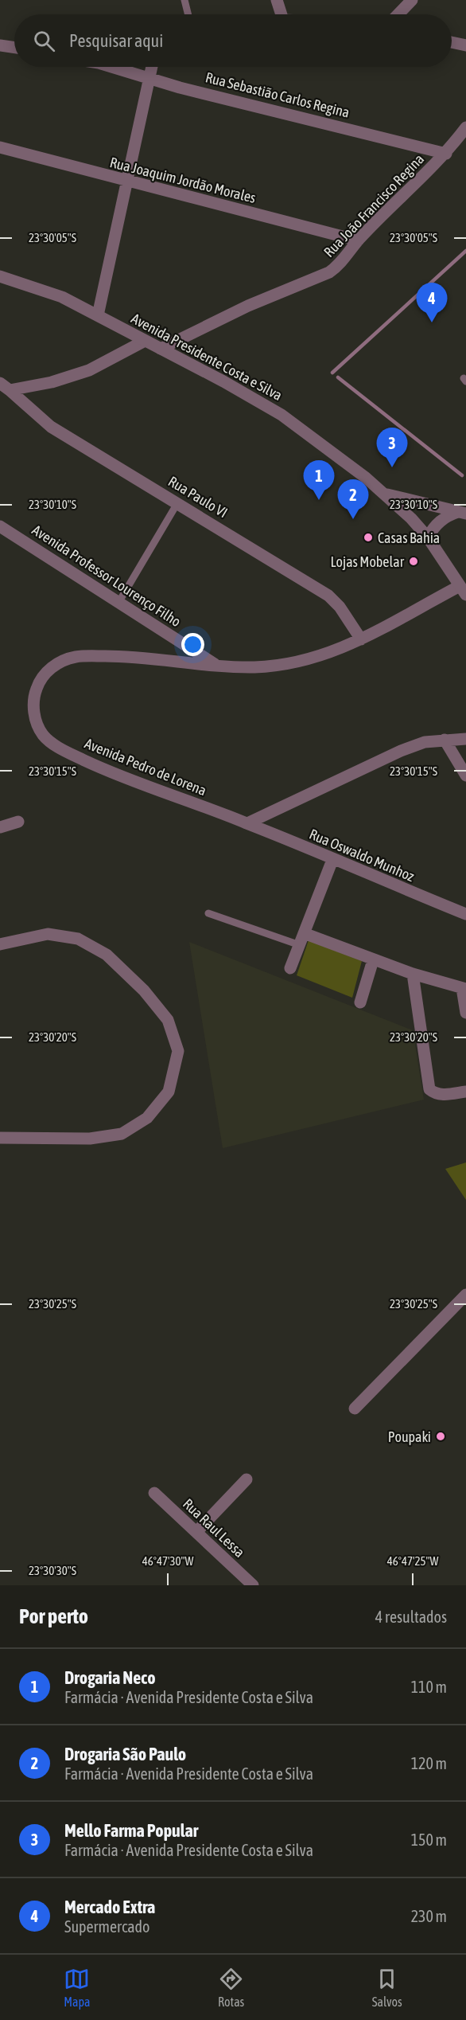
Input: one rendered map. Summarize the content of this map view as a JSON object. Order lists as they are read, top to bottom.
{
  "streets": {
    "street": [
      "Rua Sebastião Carlos Regina",
      "Rua Joaquim Jordão Morales",
      "Rua João Francisco Regina",
      "Avenida Presidente Costa e Silva",
      "Rua Paulo VI",
      "Avenida Professor Lourenço Filho",
      "Avenida Pedro de Lorena",
      "Rua Oswaldo Munhoz",
      "Rua Raul Lessa"
    ]
  },
  "crossings": [
    ["Rua Sebastião Carlos Regina", "Rua João Francisco Regina"],
    ["Rua Joaquim Jordão Morales", "Rua João Francisco Regina"],
    ["Rua João Francisco Regina", "Avenida Presidente Costa e Silva"],
    ["Avenida Professor Lourenço Filho", "Avenida Pedro de Lorena"],
    ["Avenida Pedro de Lorena", "Rua Oswaldo Munhoz"]
  ],
  "places": ["Casas Bahia", "Lojas Mobelar", "Poupaki"],
  "page": {
    "search": "Pesquisar aqui",
    "pins": [
      "4",
      "3",
      "1",
      "2"
    ],
    "heading": ["Por perto", "4 resultados"],
    "list": [
      {
        "mark": "1",
        "name": "Drogaria Neco",
        "note": "Farmácia · Avenida Presidente Costa e Silva",
        "value": "110 m"
      },
      {
        "mark": "2",
        "name": "Drogaria São Paulo",
        "note": "Farmácia · Avenida Presidente Costa e Silva",
        "value": "120 m"
      },
      {
        "mark": "3",
        "name": "Mello Farma Popular",
        "note": "Farmácia · Avenida Presidente Costa e Silva",
        "value": "150 m"
      },
      {
        "mark": "4",
        "name": "Mercado Extra",
        "note": "Supermercado",
        "value": "230 m"
      }
    ],
    "nav": ["Mapa", "Rotas", "Salvos"]
  },
  "coordinates": [
    "23°30'05\"S",
    "23°30'10\"S",
    "23°30'15\"S",
    "23°30'20\"S",
    "23°30'25\"S",
    "46°47'30\"W",
    "46°47'25\"W",
    "23°30'30\"S"
  ]
}
